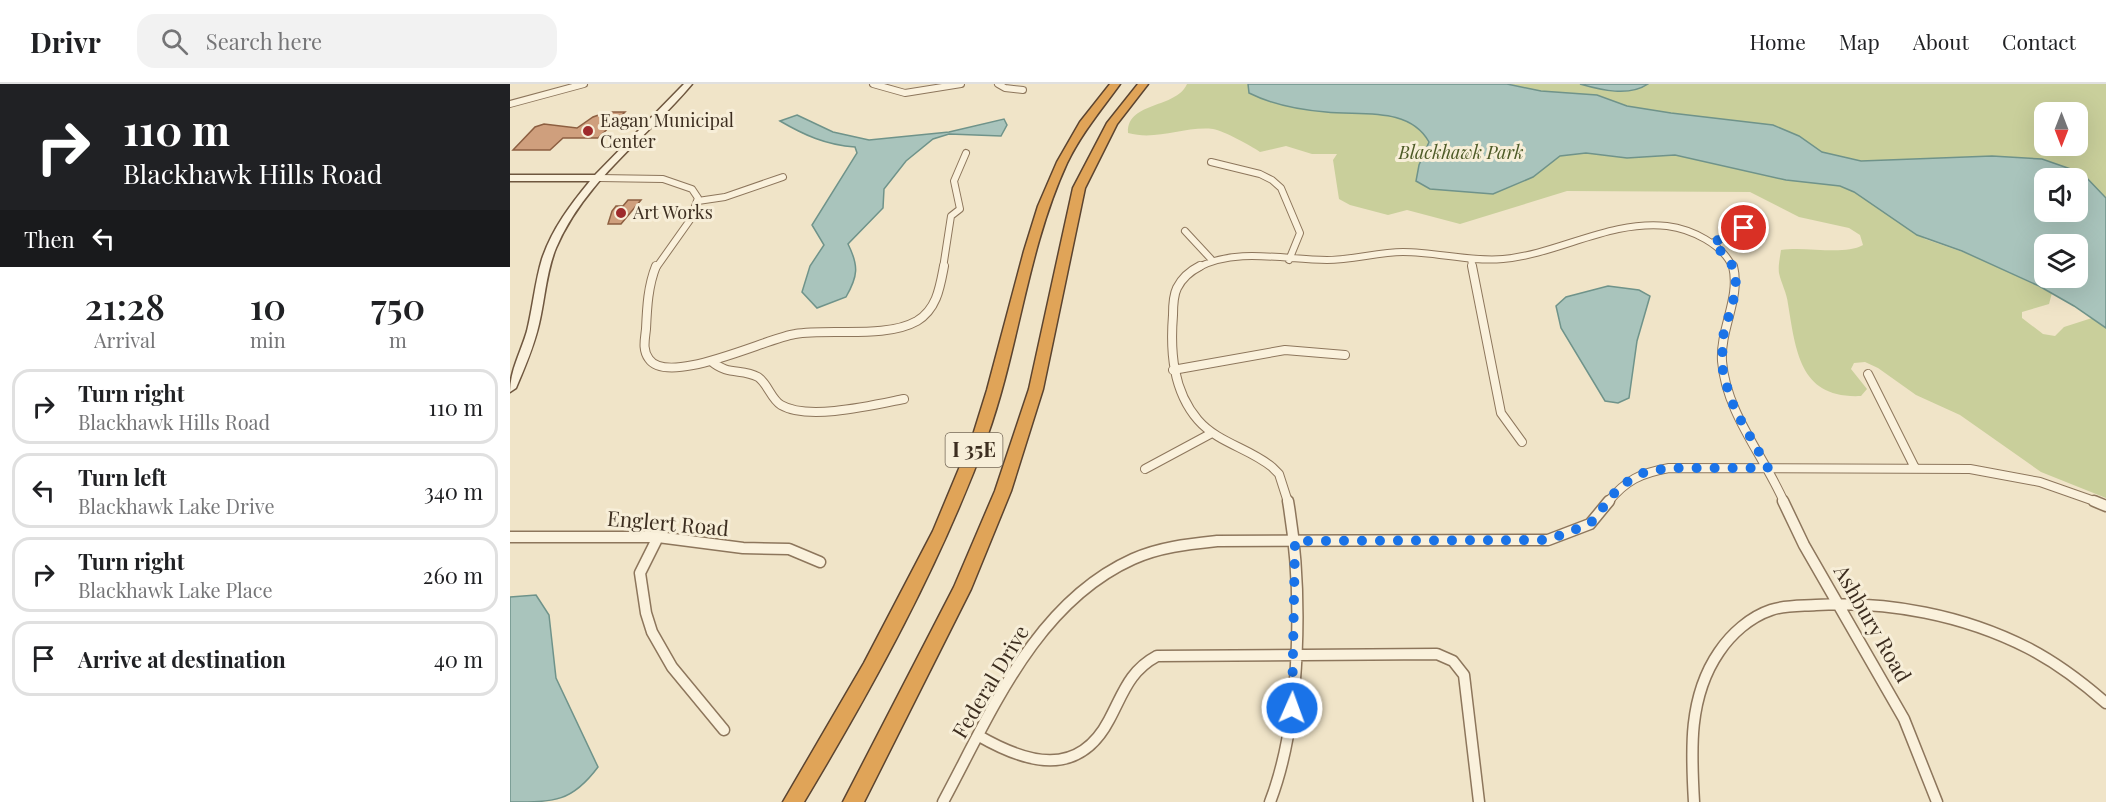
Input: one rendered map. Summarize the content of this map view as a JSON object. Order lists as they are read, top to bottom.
{
  "streets": {
    "highway": ["I 35E"],
    "street": ["Englert Road", "Ashbury Road", "Federal Drive"]
  },
  "crossings": [
    ["Ashbury Road", "Federal Drive"]
  ],
  "parks": ["Blackhawk Park"],
  "places": ["Eagan Municipal Center", "Art Works"],
  "north": "bottom",
  "page": {
    "header": "Drivr",
    "search": "Search here",
    "nav": [
      "Home",
      "Map",
      "About",
      "Contact"
    ],
    "turn": ["110 m", "Blackhawk Hills Road"],
    "then": "Then",
    "eta": [
      "21:28",
      "Arrival",
      "10",
      "min",
      "750",
      "m"
    ],
    "list": [
      {
        "name": "Turn right",
        "note": "Blackhawk Hills Road",
        "value": "110 m"
      },
      {
        "name": "Turn left",
        "note": "Blackhawk Lake Drive",
        "value": "340 m"
      },
      {
        "name": "Turn right",
        "note": "Blackhawk Lake Place",
        "value": "260 m"
      },
      {
        "name": "Arrive at destination",
        "value": "40 m"
      }
    ]
  }
}
